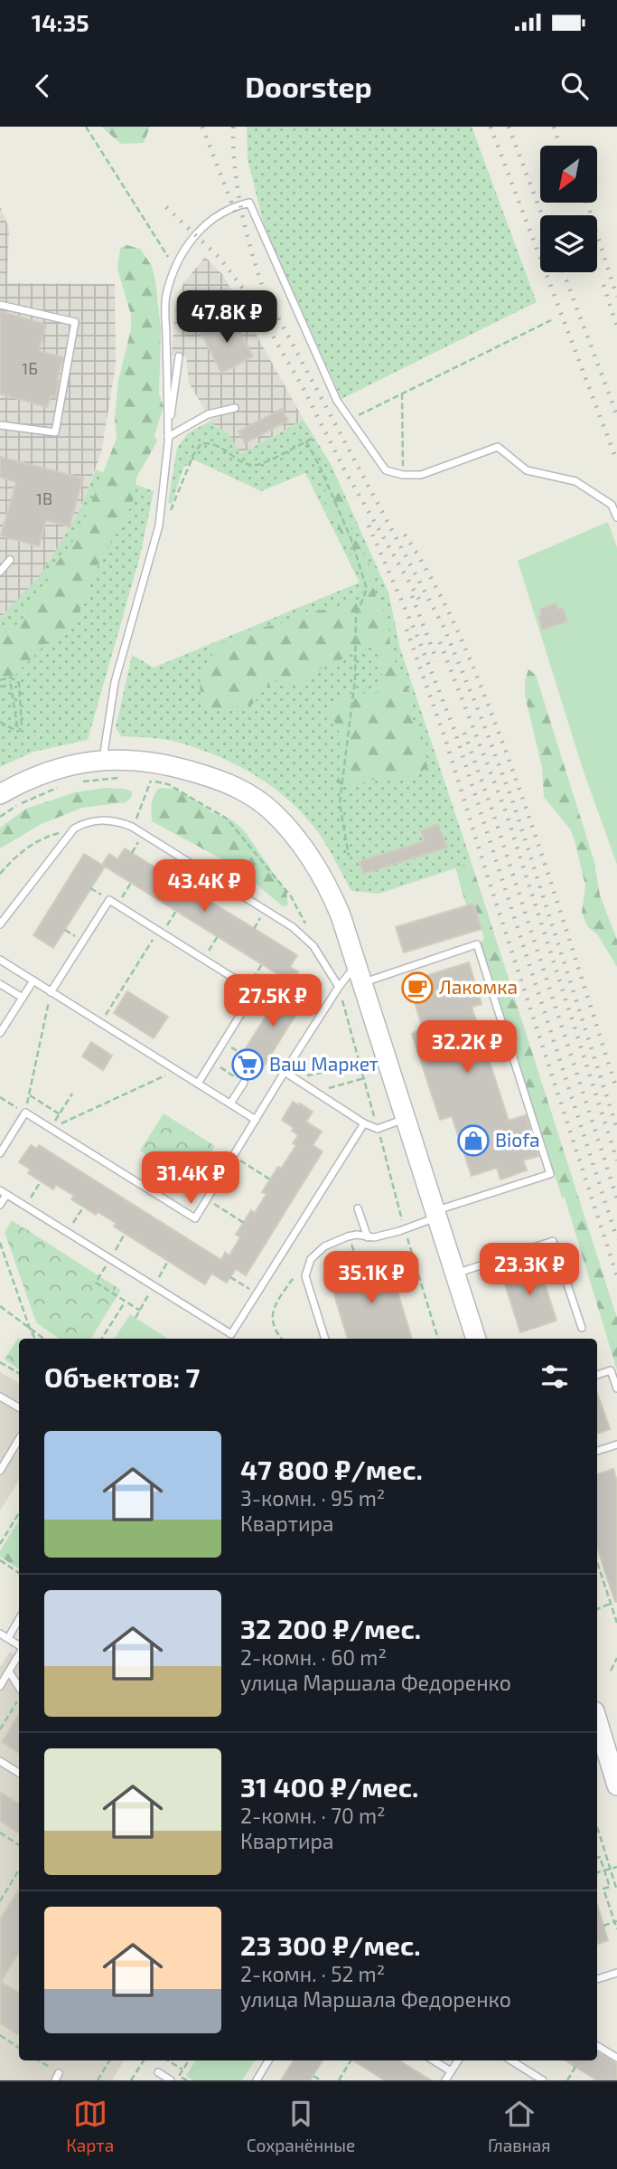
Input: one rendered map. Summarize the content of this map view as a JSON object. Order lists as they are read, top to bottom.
{
  "places": {
    "cafe": ["Лакомка"],
    "supermarket": ["Ваш Маркет"],
    "shop": ["Biofa"]
  },
  "house_numbers": ["1Б", "1В"],
  "north": "bottom left",
  "page": {
    "status": "14:35",
    "header": "Doorstep",
    "price": [
      "47.8K ₽",
      "43.4K ₽",
      "27.5K ₽",
      "32.2K ₽",
      "31.4K ₽",
      "23.3K ₽",
      "35.1K ₽"
    ],
    "heading": "Объектов: 7",
    "list": [
      {
        "name": "47 800 ₽/мес.",
        "note": "3-комн. · 95 m² · Квартира"
      },
      {
        "name": "32 200 ₽/мес.",
        "note": "2-комн. · 60 m² · улица Маршала Федоренко"
      },
      {
        "name": "31 400 ₽/мес.",
        "note": "2-комн. · 70 m² · Квартира"
      },
      {
        "name": "23 300 ₽/мес.",
        "note": "2-комн. · 52 m² · улица Маршала Федоренко"
      }
    ],
    "tabs": ["Карта", "Сохранённые", "Главная"]
  }
}
